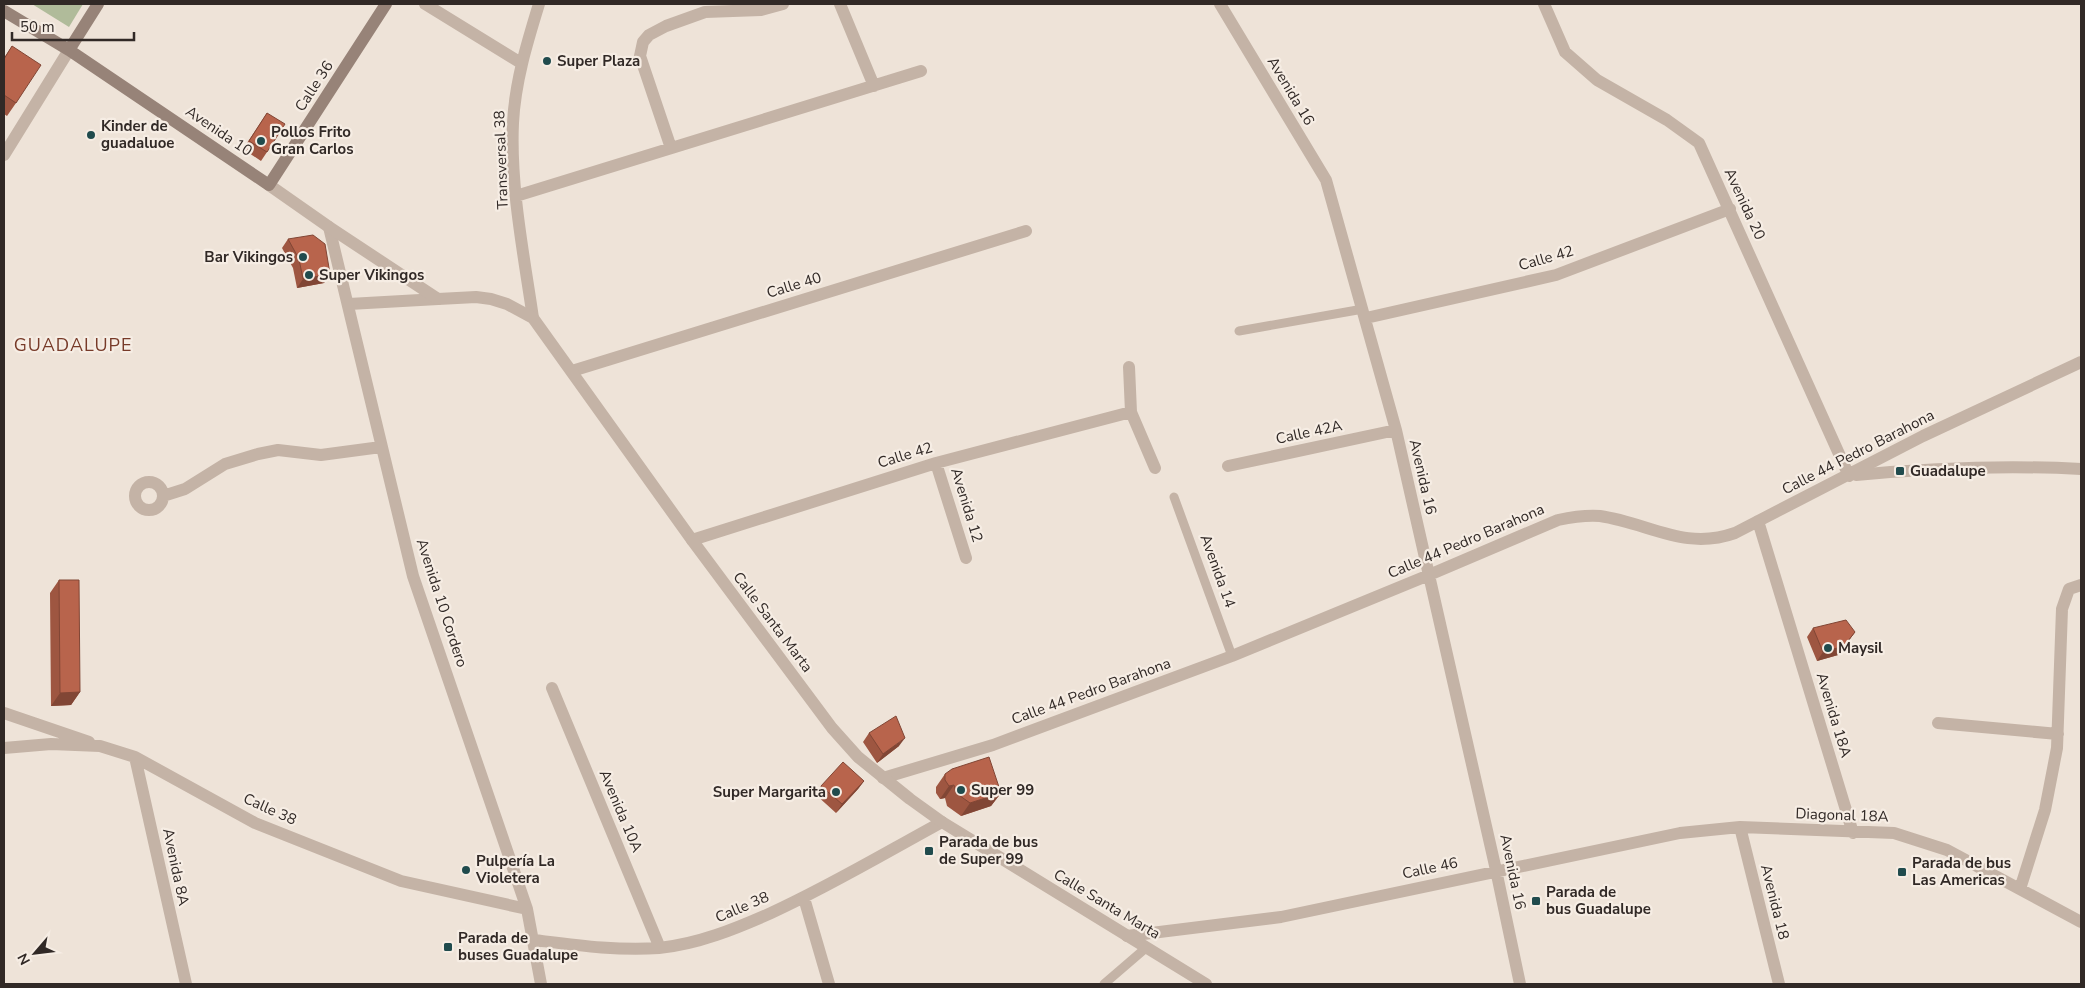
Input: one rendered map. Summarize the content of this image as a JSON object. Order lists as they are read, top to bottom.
{
  "streets": {
    "main road": ["Calle 36", "Avenida 10"],
    "street": [
      "Avenida 16",
      "Transversal 38",
      "Avenida 20",
      "Calle 42",
      "Calle 40",
      "Calle 42A",
      "Calle 44 Pedro Barahona",
      "Avenida 12",
      "Avenida 10 Cordero",
      "Calle Santa Marta",
      "Avenida 18A",
      "Calle 38",
      "Avenida 10A",
      "Diagonal 18A",
      "Avenida 8A",
      "Calle 46",
      "Avenida 18"
    ],
    "lane": ["Avenida 14"]
  },
  "crossings": [
    ["Calle 36", "Avenida 10"],
    ["Avenida 16", "Calle 42"],
    ["Avenida 16", "Calle 42A"],
    ["Avenida 16", "Calle 44 Pedro Barahona"],
    ["Avenida 16", "Calle 46"],
    ["Avenida 10", "Avenida 10 Cordero"],
    ["Avenida 10", "Calle Santa Marta"],
    ["Transversal 38", "Calle Santa Marta"],
    ["Avenida 20", "Calle 42"],
    ["Avenida 20", "Calle 44 Pedro Barahona"],
    ["Calle 42", "Avenida 12"],
    ["Calle 42", "Calle Santa Marta"],
    ["Calle 40", "Calle Santa Marta"],
    ["Calle 44 Pedro Barahona", "Avenida 14"],
    ["Calle 44 Pedro Barahona", "Calle Santa Marta"],
    ["Calle 44 Pedro Barahona", "Avenida 18A"],
    ["Avenida 10 Cordero", "Calle Santa Marta"],
    ["Avenida 10 Cordero", "Calle 38"],
    ["Calle Santa Marta", "Calle 38"],
    ["Calle Santa Marta", "Calle 46"],
    ["Avenida 18A", "Diagonal 18A"],
    ["Calle 38", "Avenida 10A"],
    ["Calle 38", "Avenida 8A"],
    ["Diagonal 18A", "Calle 46"],
    ["Diagonal 18A", "Avenida 18"],
    ["Calle 46", "Avenida 18"]
  ],
  "districts": ["GUADALUPE"],
  "places": {
    "other": [
      "Super Plaza",
      "Kinder de guadaluoe",
      "Pollos Frito Gran Carlos",
      "Bar Vikingos",
      "Super Vikingos",
      "Maysil",
      "Super 99",
      "Super Margarita",
      "Pulpería La Violetera"
    ],
    "transit": [
      "Guadalupe",
      "Parada de bus de Super 99",
      "Parada de bus Las Americas",
      "Parada de bus Guadalupe",
      "Parada de buses Guadalupe"
    ]
  },
  "scale_bar": "50 m",
  "north": "bottom left"
}
